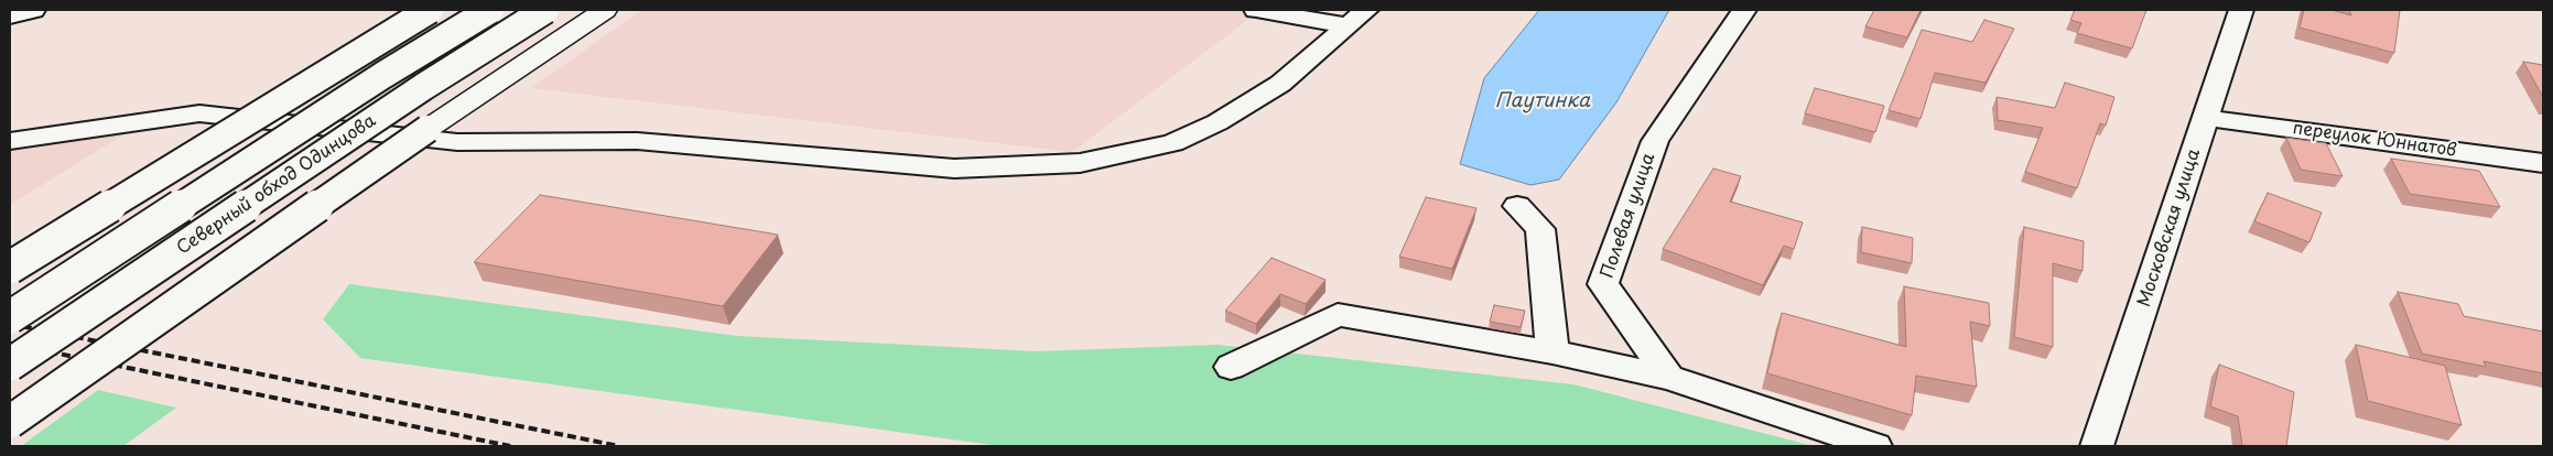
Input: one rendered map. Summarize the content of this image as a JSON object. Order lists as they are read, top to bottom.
{
  "streets": {
    "main road": ["Северный обход Одинцова"],
    "street": ["переулок Юннатов", "Полевая улица", "Московская улица"]
  },
  "crossings": [
    ["переулок Юннатов", "Московская улица"]
  ],
  "water": ["Паутинка"]
}
